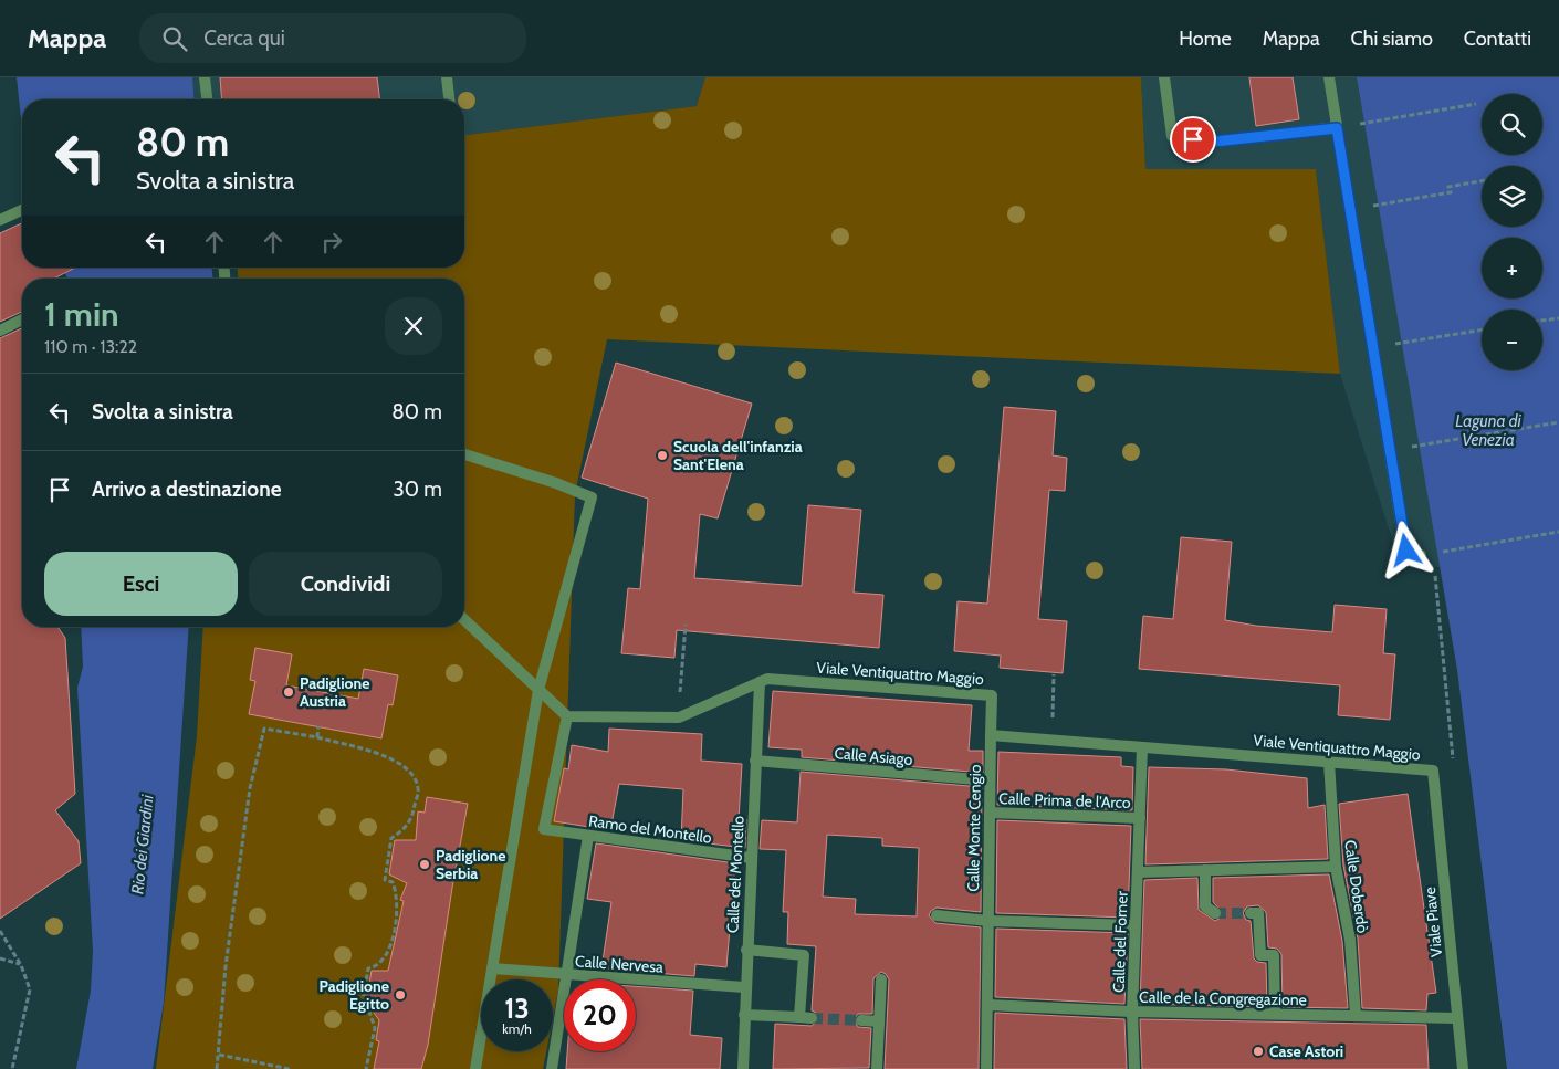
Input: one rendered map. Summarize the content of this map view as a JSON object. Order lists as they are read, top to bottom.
{
  "streets": {
    "street": [
      "Viale Ventiquattro Maggio",
      "Calle Asiago",
      "Calle Prima de l'Arco",
      "Calle Monte Cengio",
      "Ramo del Montello",
      "Calle del Montello",
      "Calle Doberdò",
      "Viale Piave",
      "Calle del Forner",
      "Calle Nervesa",
      "Calle de la Congregazione"
    ]
  },
  "crossings": [
    ["Viale Ventiquattro Maggio", "Calle Monte Cengio"],
    ["Viale Ventiquattro Maggio", "Ramo del Montello"],
    ["Viale Ventiquattro Maggio", "Calle del Montello"],
    ["Viale Ventiquattro Maggio", "Calle Doberdò"],
    ["Viale Ventiquattro Maggio", "Viale Piave"],
    ["Viale Ventiquattro Maggio", "Calle del Forner"],
    ["Calle Asiago", "Calle Monte Cengio"],
    ["Calle Asiago", "Calle del Montello"],
    ["Calle Prima de l'Arco", "Calle Monte Cengio"],
    ["Calle Prima de l'Arco", "Calle del Forner"],
    ["Calle Monte Cengio", "Calle de la Congregazione"],
    ["Ramo del Montello", "Calle del Montello"],
    ["Calle del Montello", "Calle Nervesa"],
    ["Calle Doberdò", "Calle de la Congregazione"],
    ["Viale Piave", "Calle de la Congregazione"],
    ["Calle del Forner", "Calle de la Congregazione"]
  ],
  "water": ["Laguna di Venezia", "Rio dei Giardini"],
  "places": [
    "Scuola dell'infanzia Sant'Elena",
    "Padiglione Austria",
    "Padiglione Serbia",
    "Padiglione Egitto",
    "Case Astori"
  ],
  "page": {
    "header": "Mappa",
    "search": "Cerca qui",
    "nav": [
      "Home",
      "Mappa",
      "Chi siamo",
      "Contatti"
    ],
    "map_buttons": ["+", "−"],
    "turn": ["80 m", "Svolta a sinistra"],
    "heading": ["1 min", "110 m · 13:22"],
    "list": [
      {
        "name": "Svolta a sinistra",
        "value": "80 m"
      },
      {
        "name": "Arrivo a destinazione",
        "value": "30 m"
      }
    ],
    "buttons": ["Esci", "Condividi"],
    "speed": "13 km/h",
    "limit": "20"
  }
}
